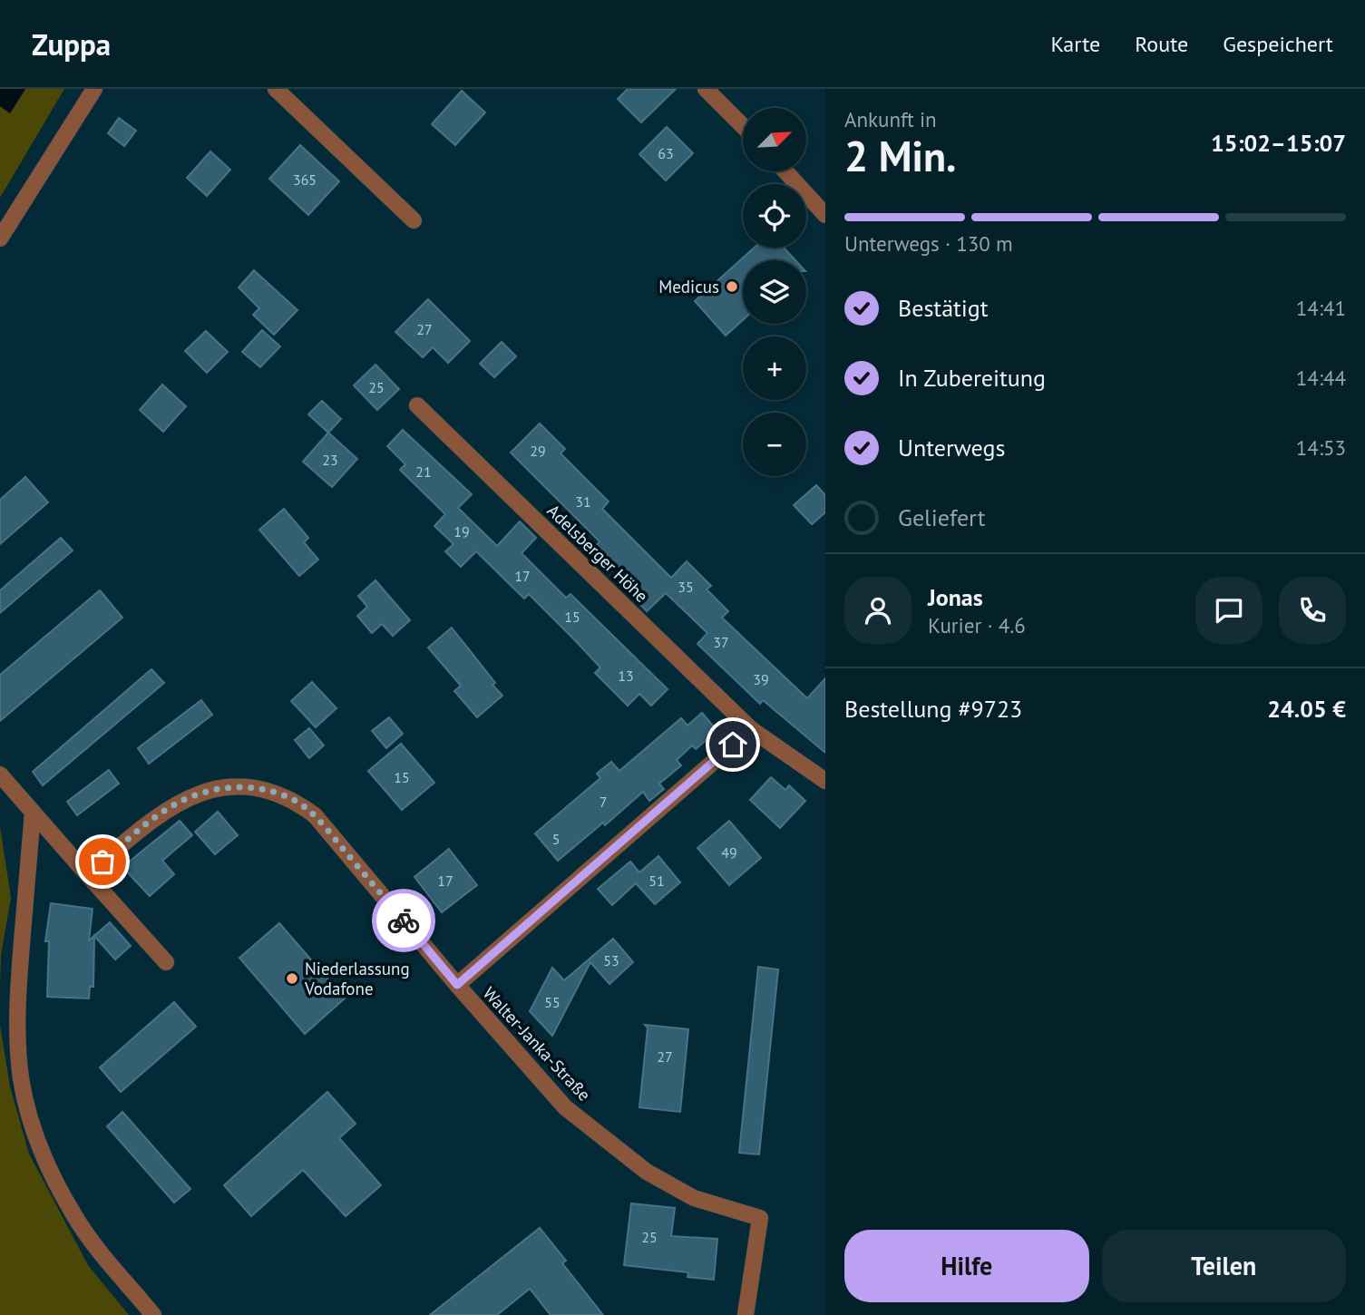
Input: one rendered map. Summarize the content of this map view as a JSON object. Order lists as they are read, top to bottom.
{
  "streets": {
    "street": ["Adelsberger Höhe", "Walter-Janka-Straße"]
  },
  "places": ["Medicus", "Niederlassung Vodafone"],
  "house_numbers": [
    "63",
    "365",
    "27",
    "25",
    "29",
    "23",
    "21",
    "31",
    "19",
    "17",
    "35",
    "15",
    "37",
    "13",
    "39",
    "15",
    "7",
    "5",
    "49",
    "17",
    "51",
    "53",
    "55",
    "27",
    "25"
  ],
  "north": "top right",
  "page": {
    "header": "Zuppa",
    "nav": ["Karte", "Route", "Gespeichert"],
    "heading": ["2 Min.", "Ankunft in", "15:02–15:07"],
    "panel": [
      "Jonas",
      "Kurier · 4.6",
      "Bestellung #9723",
      "24.05 €"
    ],
    "map_buttons": ["+", "−"],
    "bar": "Unterwegs · 130 m",
    "list": [
      ["Bestätigt", "14:41"],
      ["In Zubereitung", "14:44"],
      ["Unterwegs", "14:53"],
      "Geliefert"
    ],
    "buttons": ["Hilfe", "Teilen"]
  }
}
